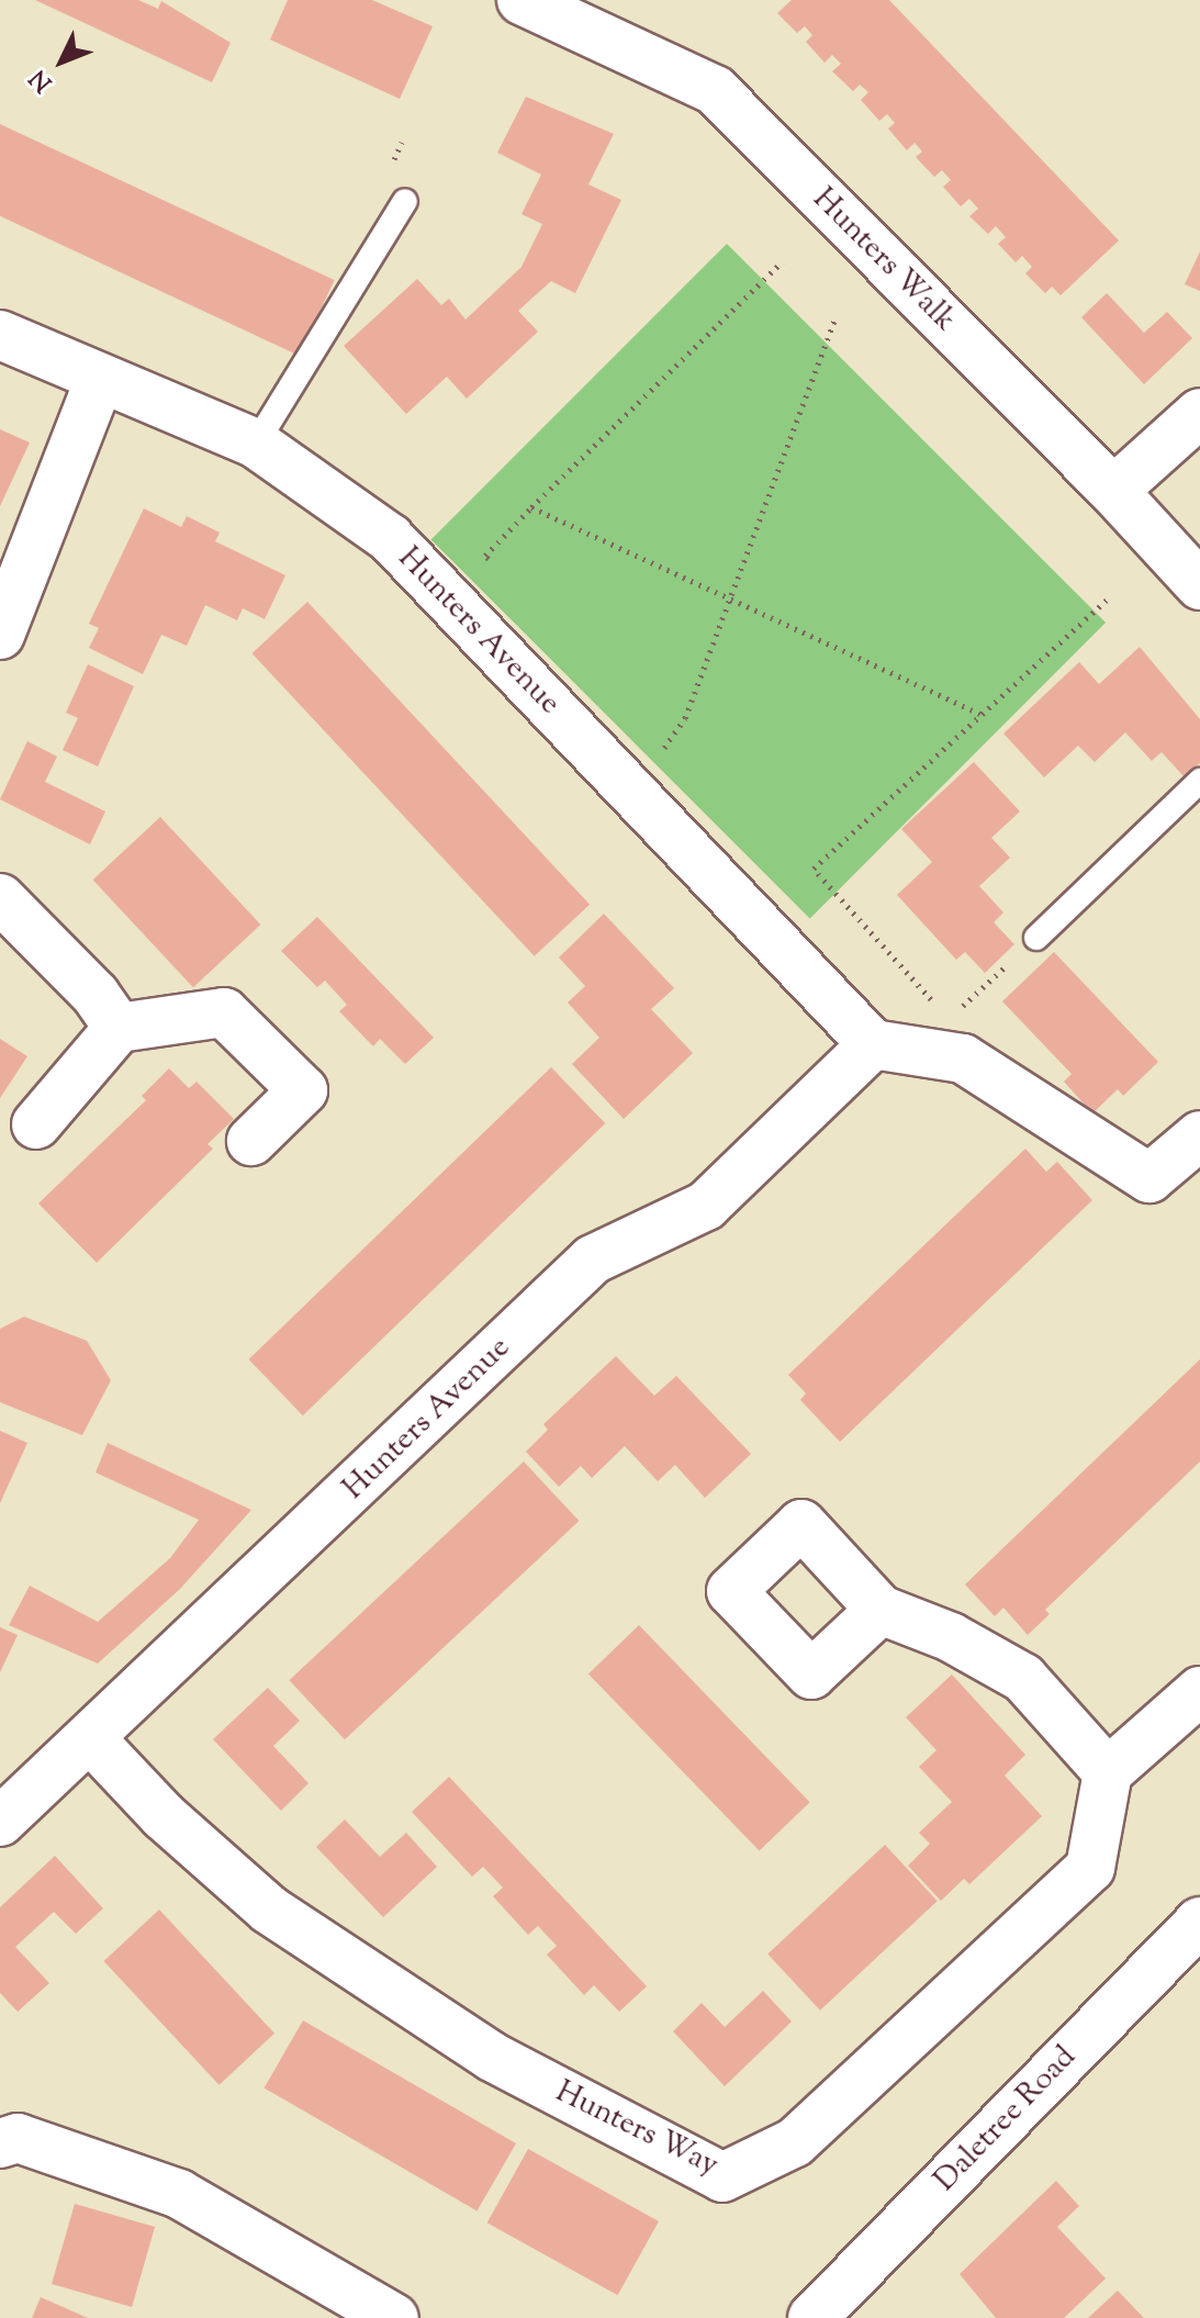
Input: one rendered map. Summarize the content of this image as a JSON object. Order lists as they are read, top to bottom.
{
  "streets": {
    "street": [
      "Hunters Walk",
      "Hunters Avenue",
      "Daletree Road",
      "Hunters Way"
    ]
  },
  "crossings": [
    ["Hunters Avenue", "Hunters Way"]
  ],
  "north": "bottom left"
}
